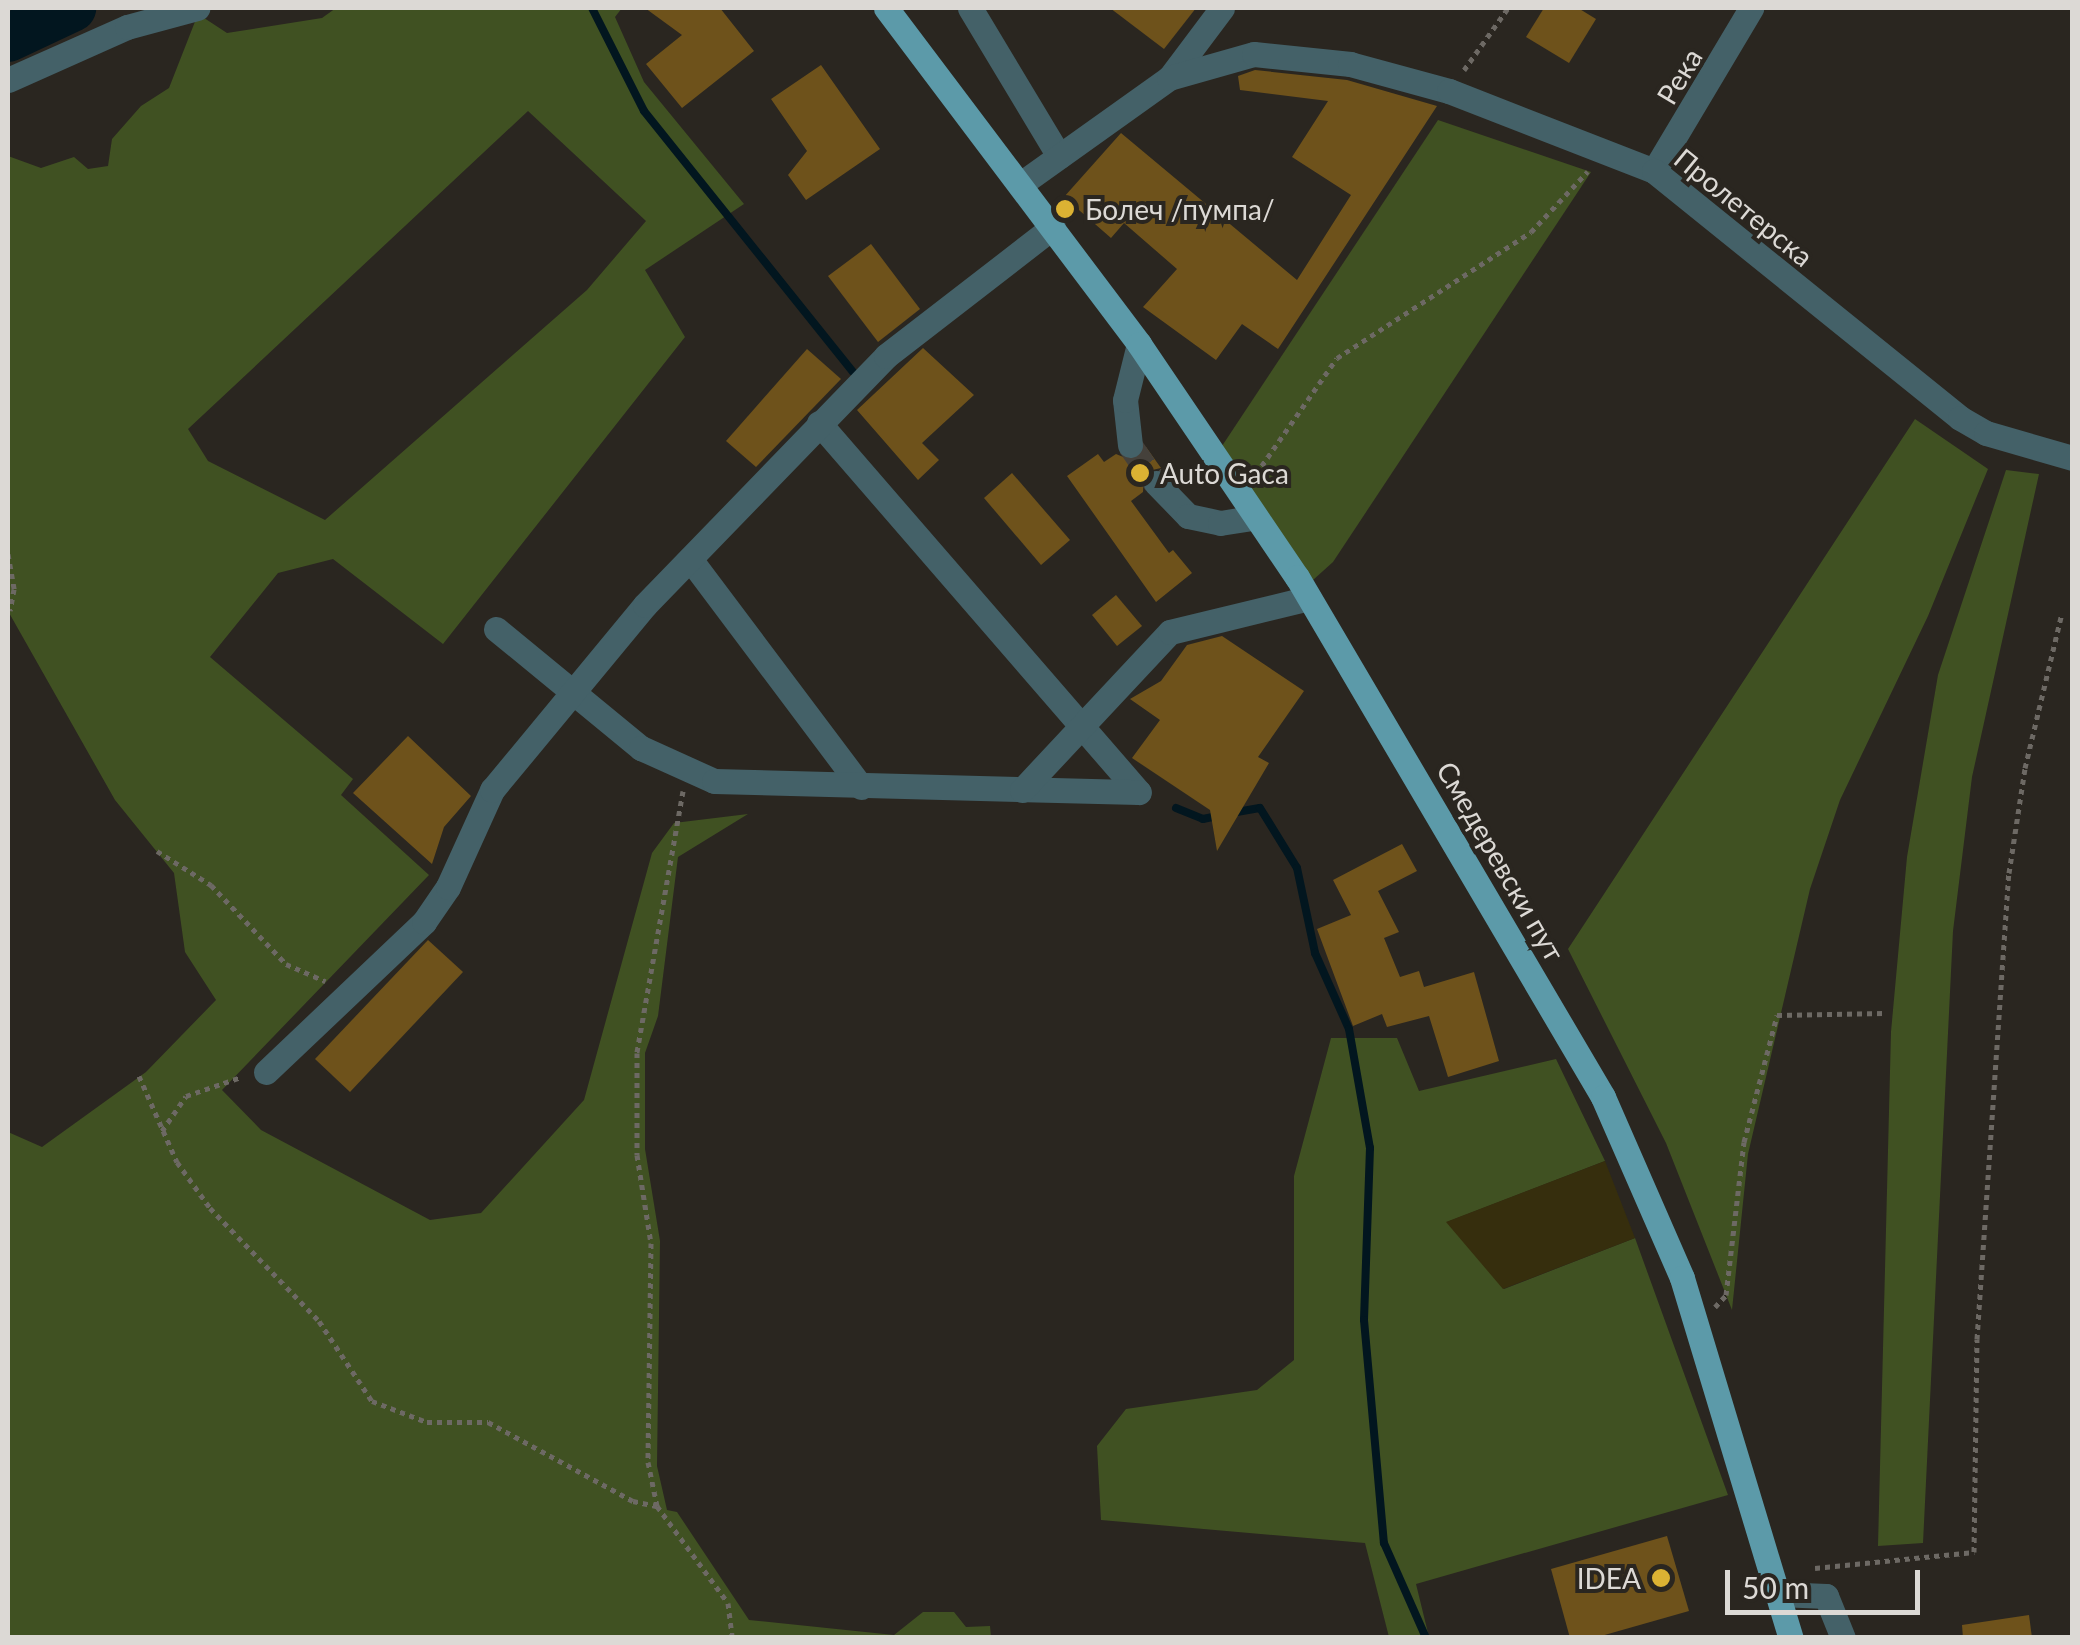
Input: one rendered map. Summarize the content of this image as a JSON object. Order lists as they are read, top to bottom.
{
  "streets": {
    "main road": ["Смедеревски пут"],
    "street": ["Река", "Пролетерска"]
  },
  "crossings": [
    ["Река", "Пролетерска"]
  ],
  "places": ["Болеч /пумпа/", "Auto Gaca", "IDEA"],
  "scale_bar": "50 m"
}
